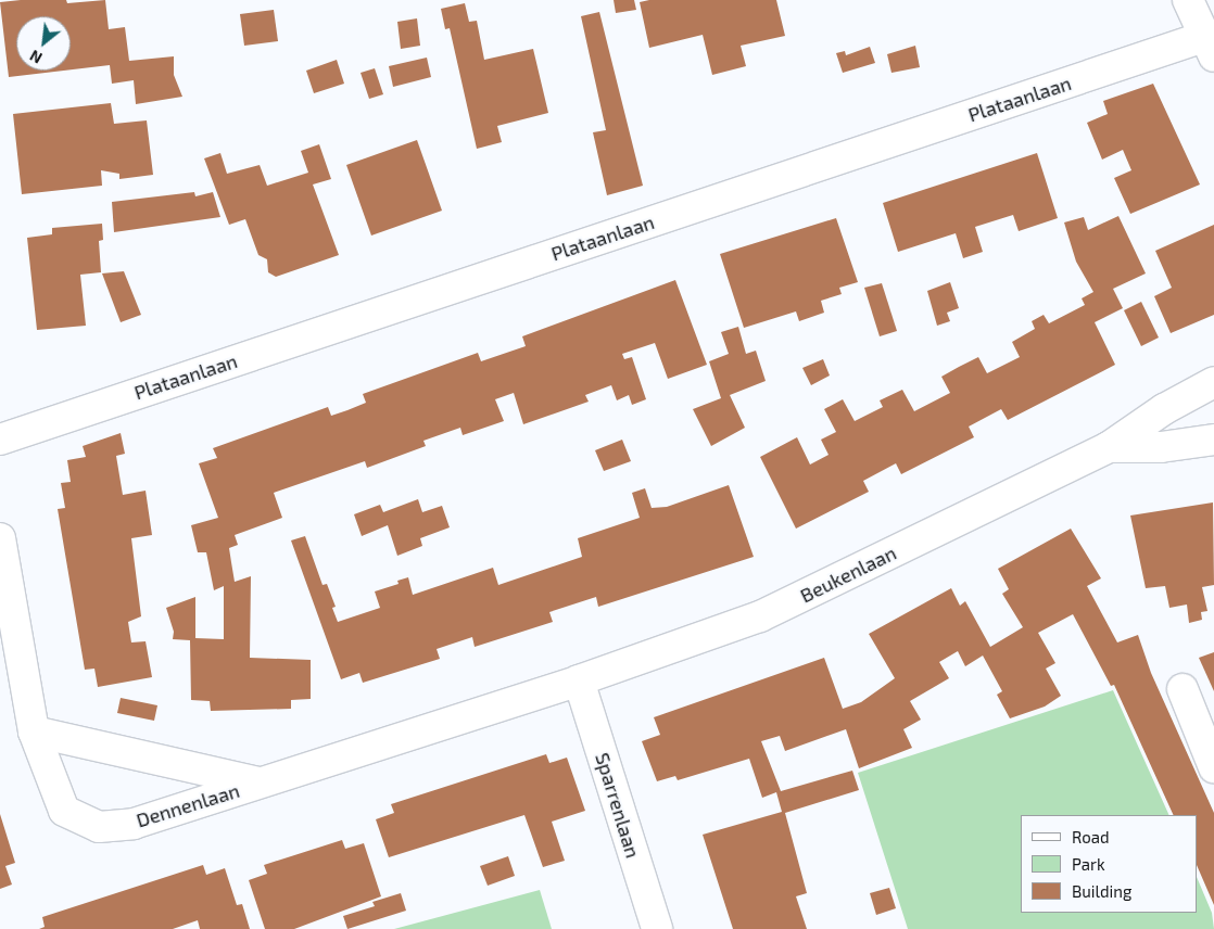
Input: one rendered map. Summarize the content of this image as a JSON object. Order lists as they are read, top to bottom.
{
  "streets": {
    "street": [
      "Plataanlaan",
      "Beukenlaan",
      "Dennenlaan",
      "Sparrenlaan"
    ]
  },
  "crossings": [
    ["Beukenlaan", "Dennenlaan"],
    ["Beukenlaan", "Sparrenlaan"],
    ["Dennenlaan", "Sparrenlaan"]
  ],
  "legend": ["Road", "Park", "Building"],
  "north": "bottom left"
}
